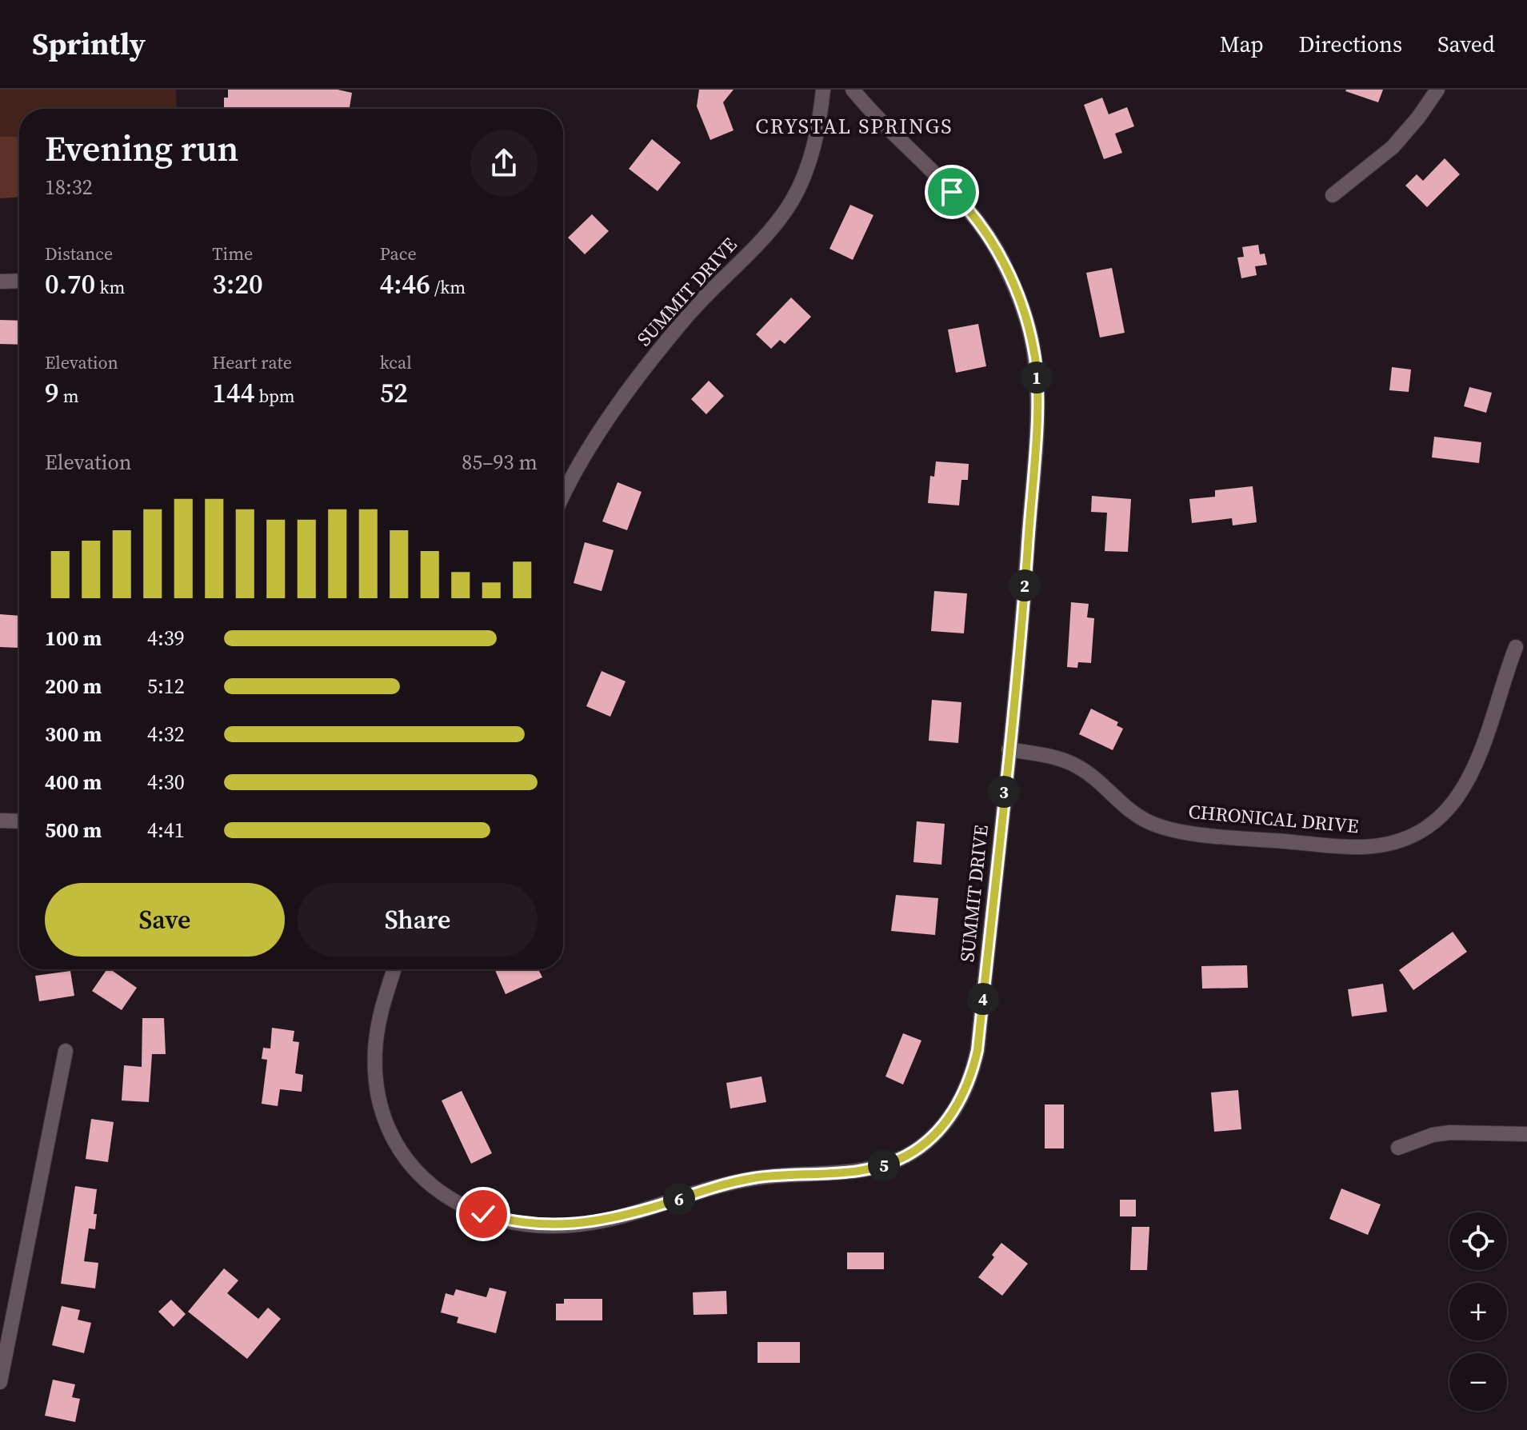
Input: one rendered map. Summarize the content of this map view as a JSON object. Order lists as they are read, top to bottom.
{
  "streets": {
    "street": ["SUMMIT DRIVE", "CHRONICAL DRIVE"]
  },
  "crossings": [
    ["SUMMIT DRIVE", "CHRONICAL DRIVE"]
  ],
  "districts": ["CRYSTAL SPRINGS"],
  "page": {
    "header": "Sprintly",
    "nav": ["Map", "Directions", "Saved"],
    "heading": ["Evening run", "18:32"],
    "stats": [
      ["Distance", "0.70 km"],
      ["Time", "3:20"],
      ["Pace", "4:46 /km"],
      ["Elevation", "9 m"],
      ["Heart rate", "144 bpm"],
      ["kcal", "52"]
    ],
    "pins": [
      "1",
      "2",
      "3",
      "4",
      "5",
      "6"
    ],
    "chart": ["Elevation", "85–93 m"],
    "list": [
      {
        "name": "100 m",
        "note": "4:39"
      },
      {
        "name": "200 m",
        "note": "5:12"
      },
      {
        "name": "300 m",
        "note": "4:32"
      },
      {
        "name": "400 m",
        "note": "4:30"
      },
      {
        "name": "500 m",
        "note": "4:41"
      }
    ],
    "buttons": ["Save", "Share"],
    "map_buttons": ["+", "−"]
  }
}
